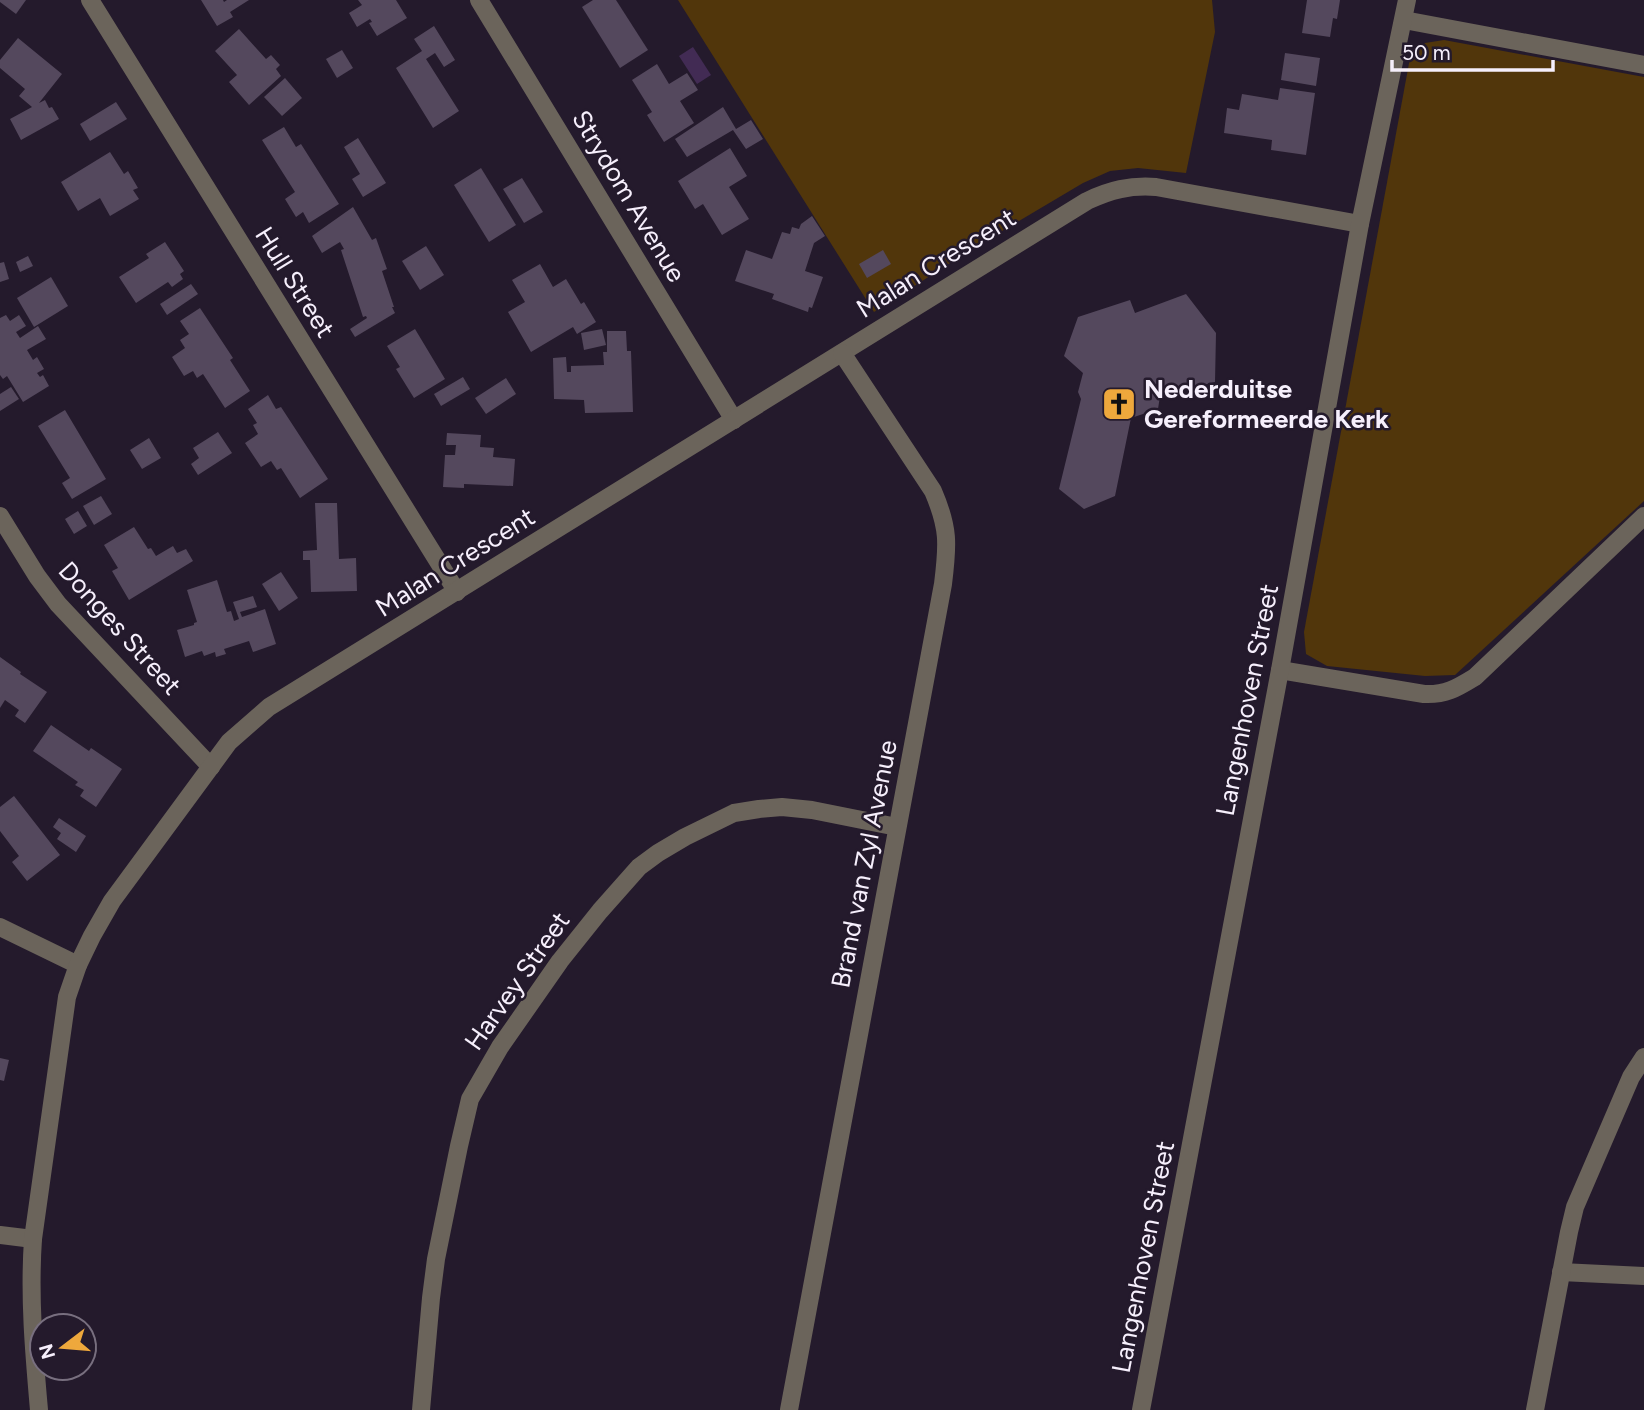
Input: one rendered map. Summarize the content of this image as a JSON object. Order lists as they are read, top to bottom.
{
  "streets": {
    "street": [
      "Strydom Avenue",
      "Malan Crescent",
      "Hull Street",
      "Donges Street",
      "Langenhoven Street",
      "Brand van Zyl Avenue",
      "Harvey Street"
    ]
  },
  "crossings": [
    ["Strydom Avenue", "Malan Crescent"],
    ["Malan Crescent", "Hull Street"],
    ["Malan Crescent", "Donges Street"],
    ["Malan Crescent", "Langenhoven Street"],
    ["Malan Crescent", "Brand van Zyl Avenue"],
    ["Brand van Zyl Avenue", "Harvey Street"]
  ],
  "places": {
    "church": ["Nederduitse Gereformeerde Kerk"]
  },
  "scale_bar": "50 m",
  "north": "left"
}
